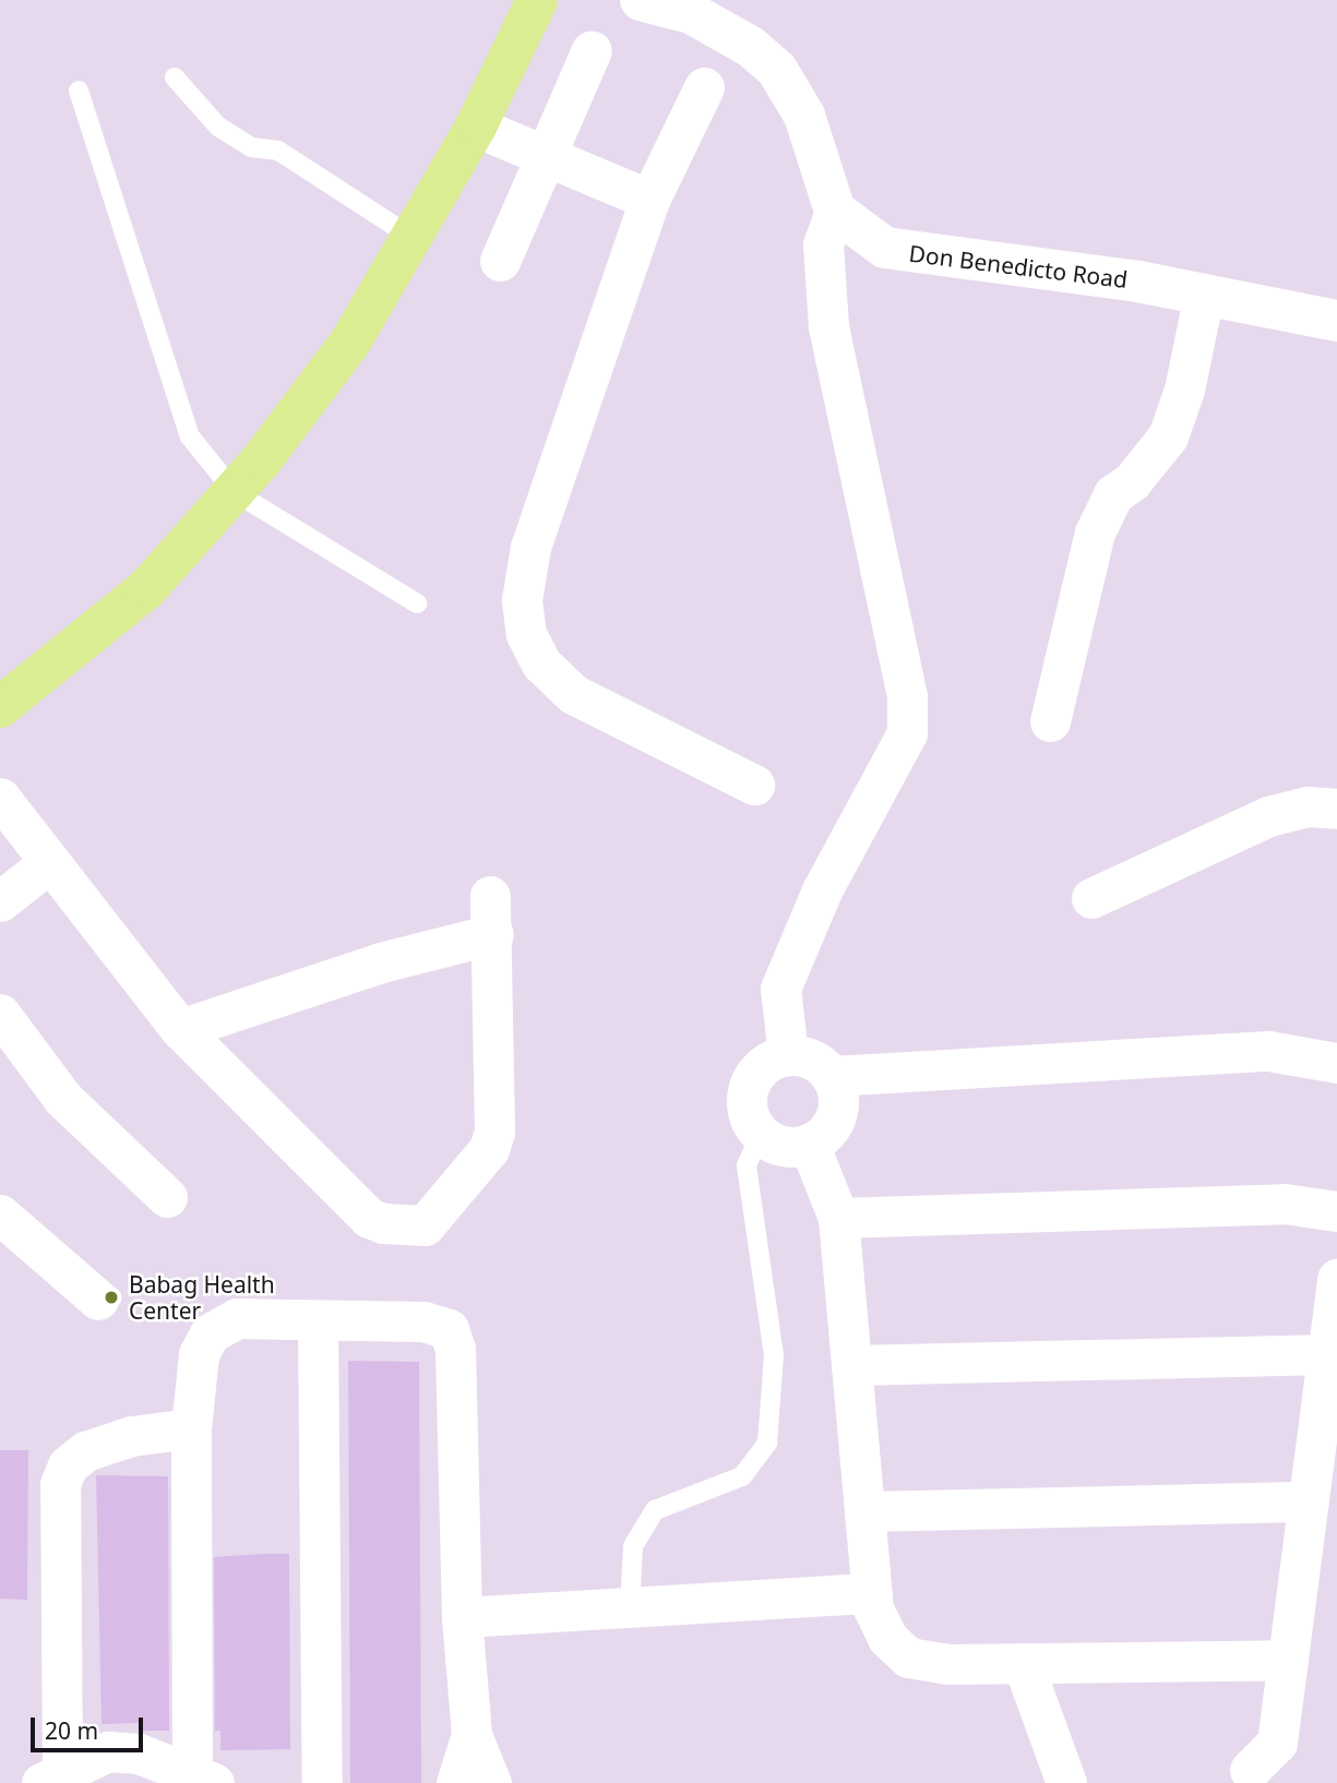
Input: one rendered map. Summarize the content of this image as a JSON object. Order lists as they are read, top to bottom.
{
  "streets": {
    "street": ["Don Benedicto Road"]
  },
  "places": ["Babag Health Center"],
  "scale_bar": "20 m"
}
